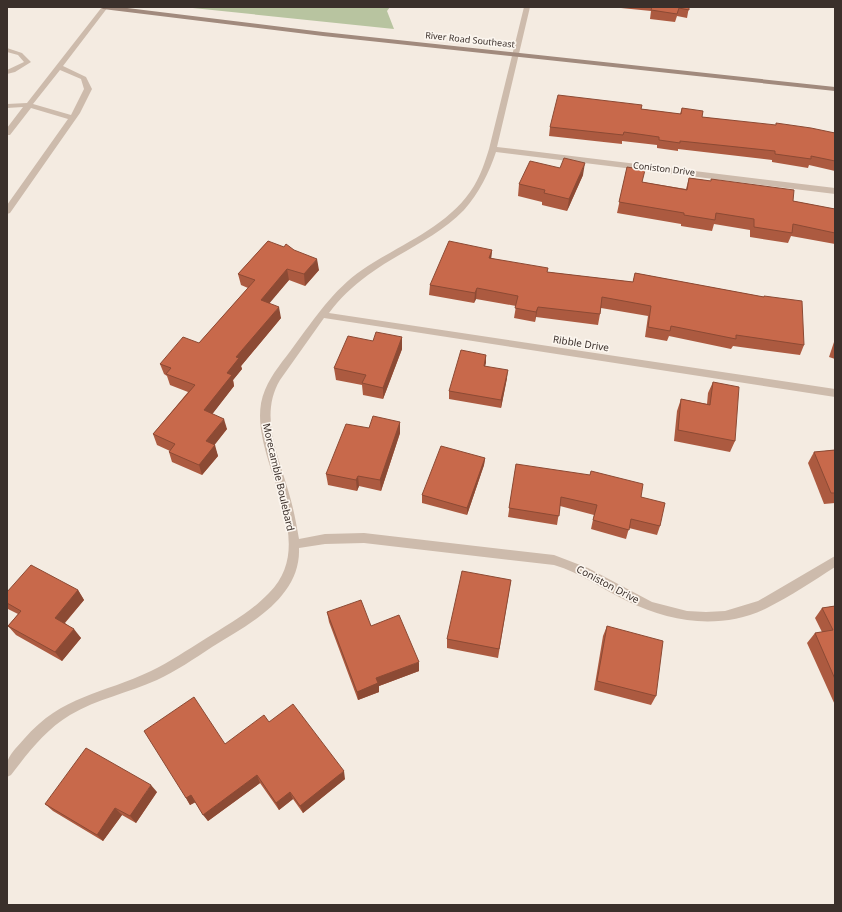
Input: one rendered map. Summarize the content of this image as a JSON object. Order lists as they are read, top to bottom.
{
  "streets": {
    "main road": ["River Road Southeast"],
    "street": ["Coniston Drive", "Ribble Drive", "Morecamble Boulebard"]
  },
  "crossings": [
    ["River Road Southeast", "Morecamble Boulebard"],
    ["Coniston Drive", "Morecamble Boulebard"],
    ["Ribble Drive", "Morecamble Boulebard"]
  ]
}
